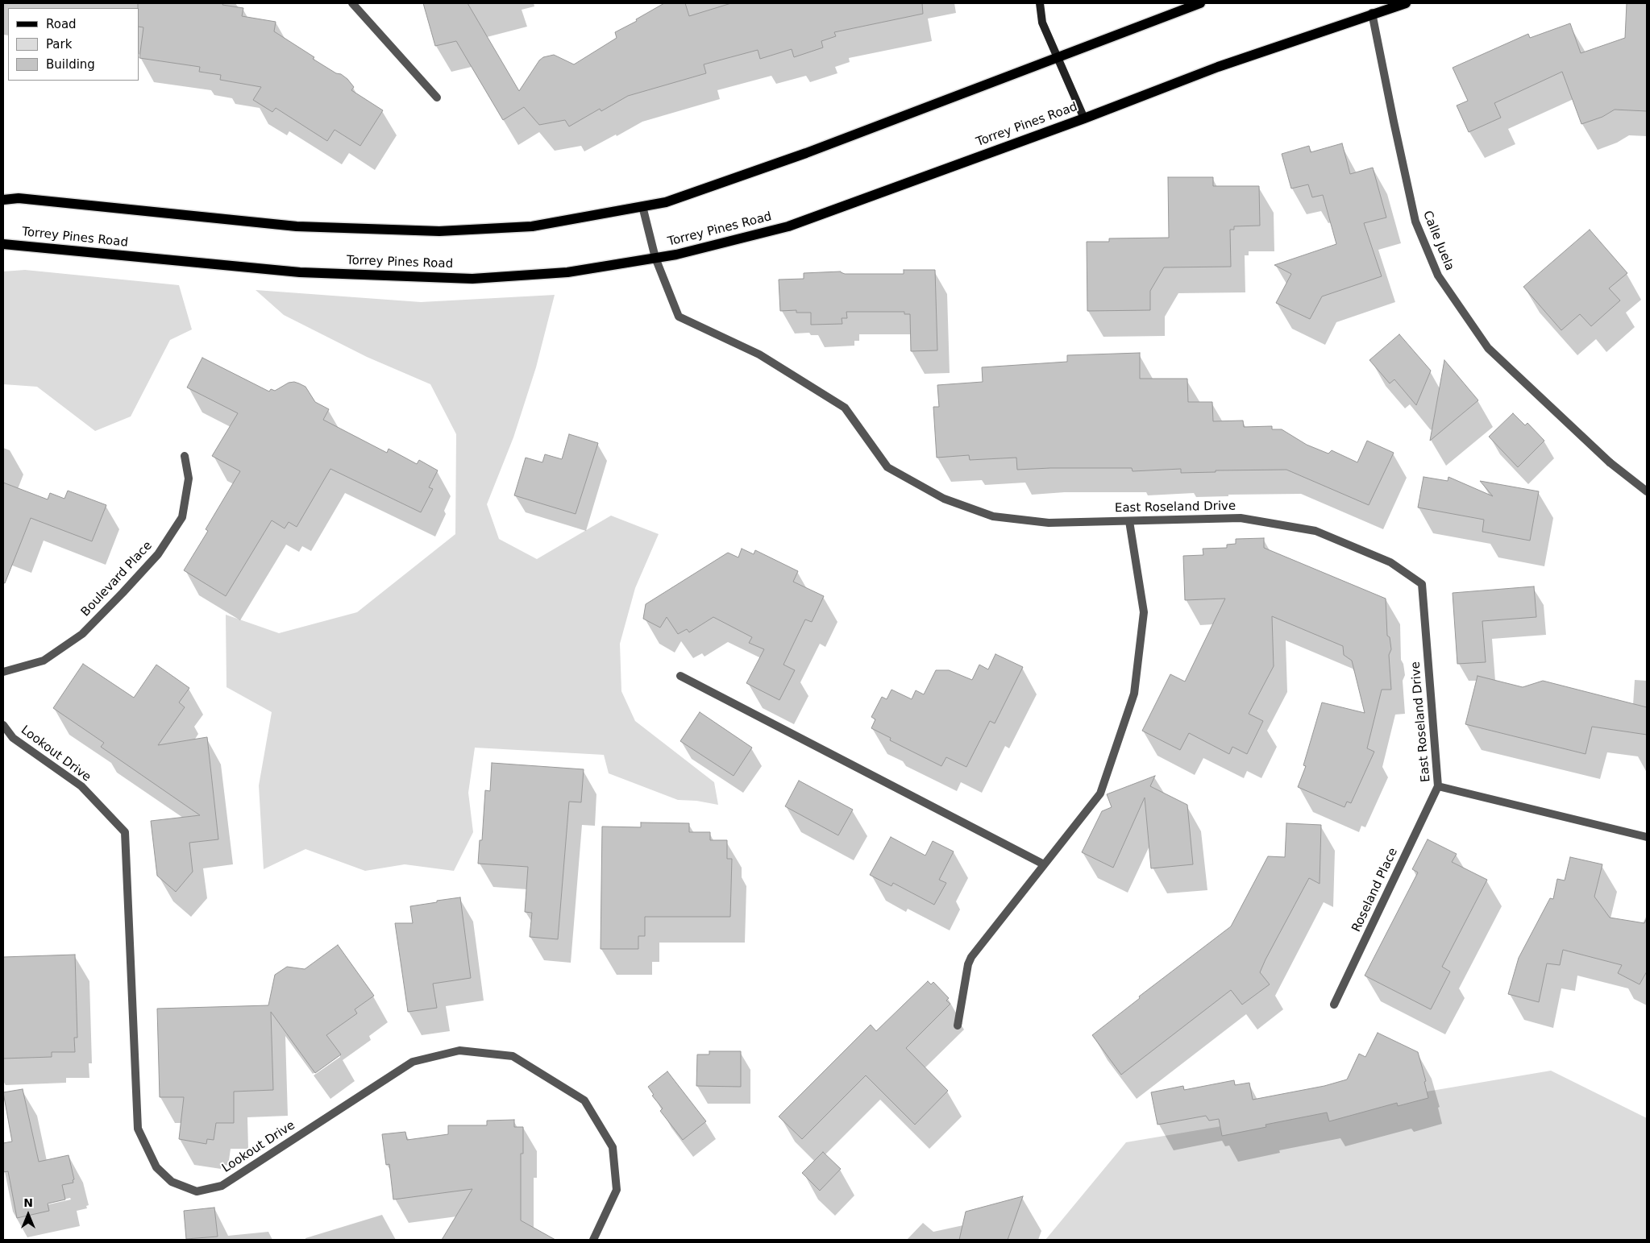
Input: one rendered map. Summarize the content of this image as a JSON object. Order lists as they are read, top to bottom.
{
  "streets": {
    "main road": ["Torrey Pines Road"],
    "street": [
      "Calle Juela",
      "East Roseland Drive",
      "Boulevard Place",
      "Lookout Drive",
      "Roseland Place"
    ]
  },
  "crossings": [
    ["Torrey Pines Road", "Calle Juela"],
    ["Torrey Pines Road", "East Roseland Drive"],
    ["East Roseland Drive", "Roseland Place"]
  ],
  "legend": ["Road", "Park", "Building"],
  "north": "top"
}
